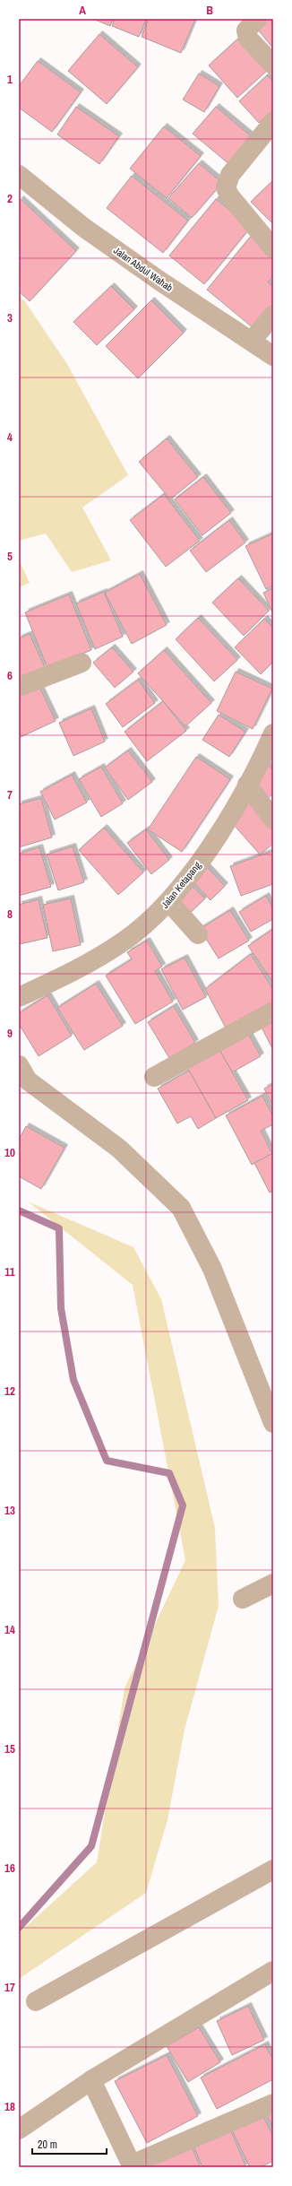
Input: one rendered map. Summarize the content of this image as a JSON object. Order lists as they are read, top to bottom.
{
  "streets": {
    "street": ["Jalan Abdul Wahab", "Jalan Ketapang"]
  },
  "scale_bar": "20 m",
  "grid": {
    "columns": ["A", "B"],
    "rows": [
      "1",
      "2",
      "3",
      "4",
      "5",
      "6",
      "7",
      "8",
      "9",
      "10",
      "11",
      "12",
      "13",
      "14",
      "15",
      "16",
      "17",
      "18"
    ]
  }
}
